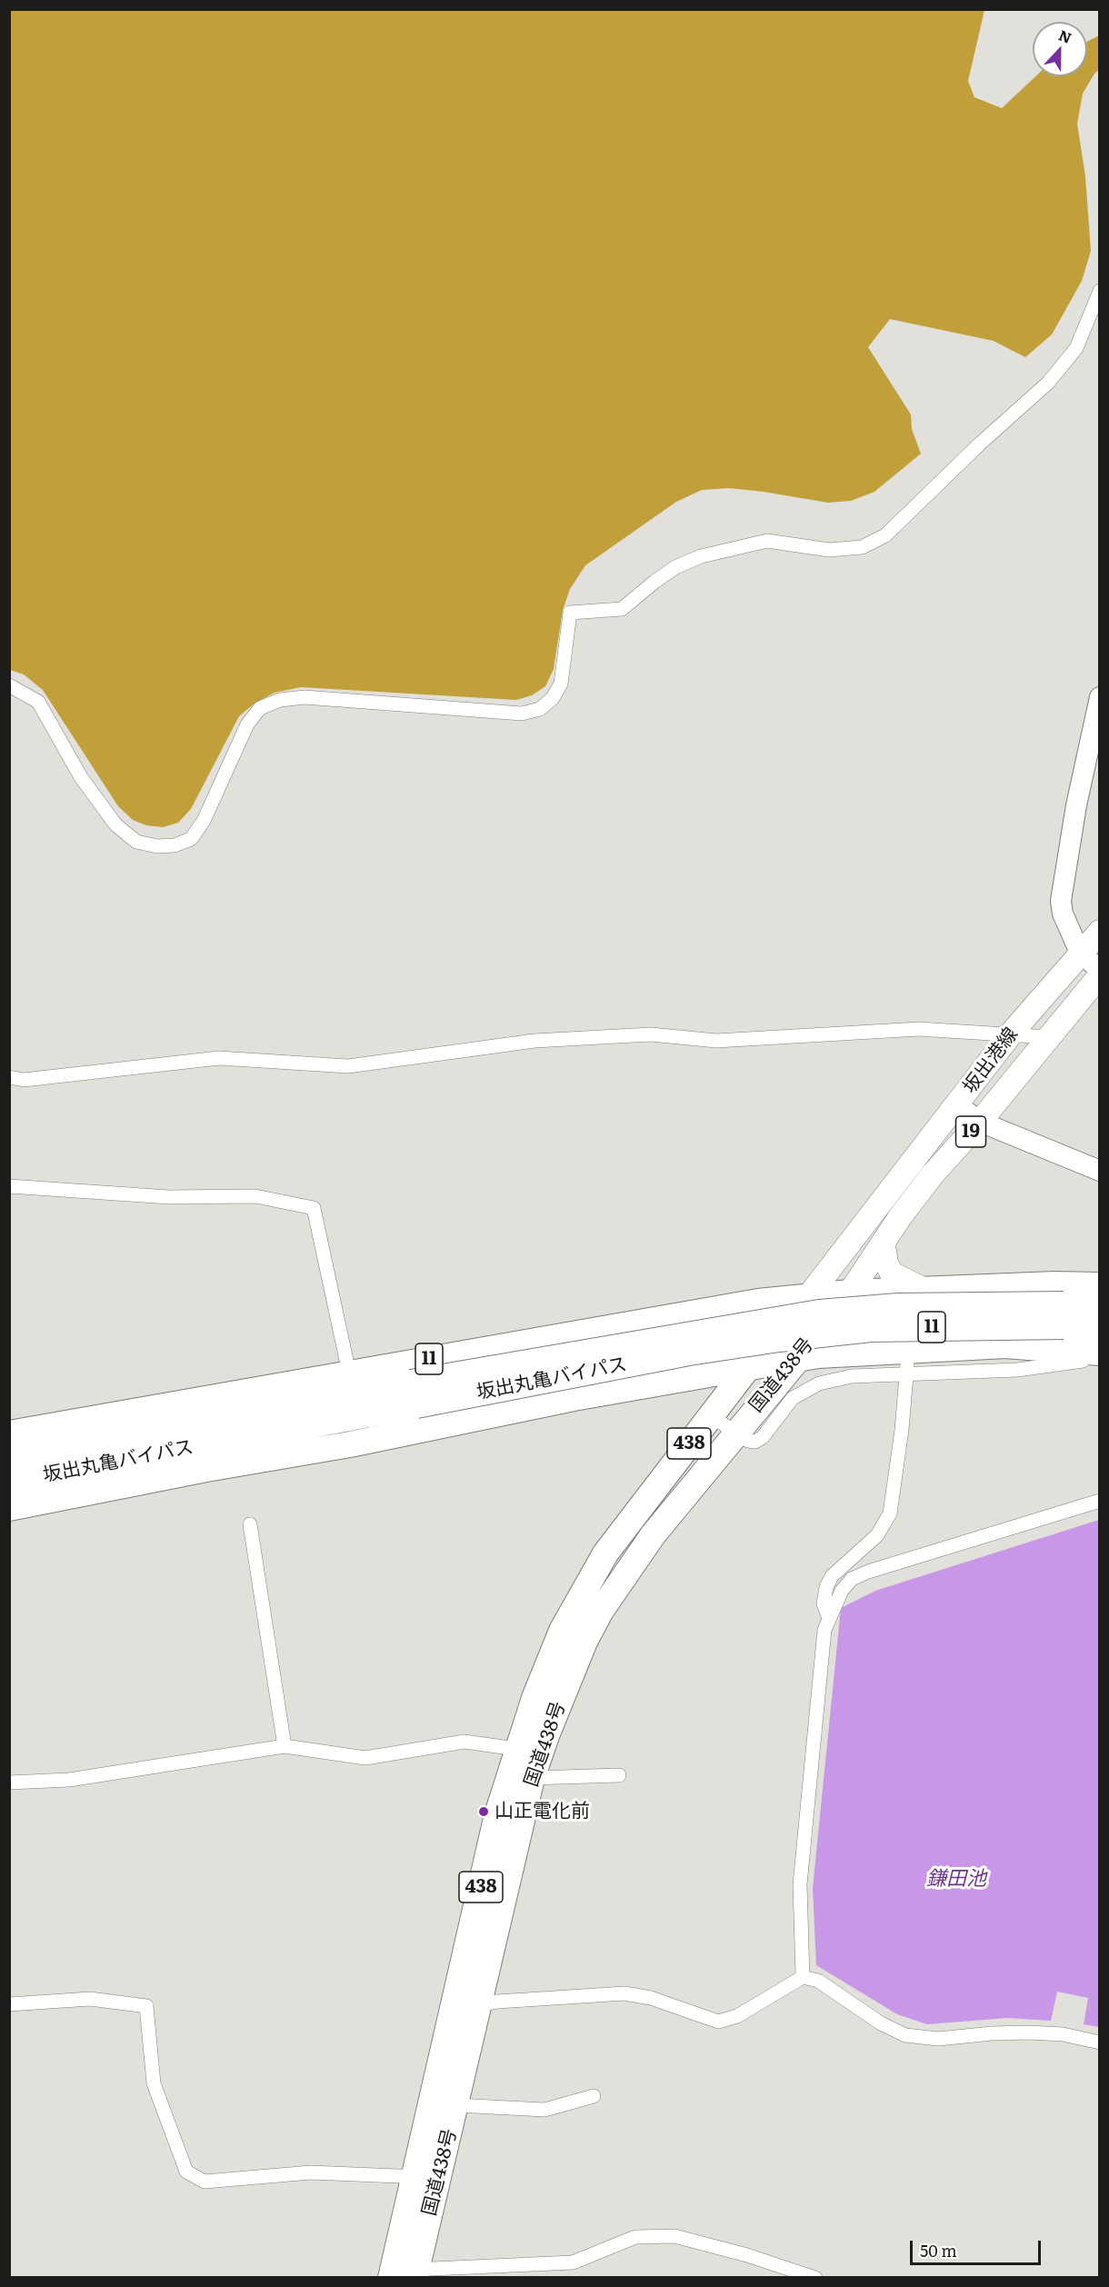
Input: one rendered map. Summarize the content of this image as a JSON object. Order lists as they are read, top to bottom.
{
  "streets": {
    "highway": [
      "11",
      "国道438号",
      "坂出丸亀バイパス",
      "438"
    ],
    "main road": ["坂出港線", "19"]
  },
  "crossings": [
    ["坂出港線", "11"],
    ["坂出港線", "国道438号"],
    ["11", "国道438号"]
  ],
  "water": ["鎌田池"],
  "places": ["山正電化前"],
  "scale_bar": "50 m",
  "north": "top"
}
